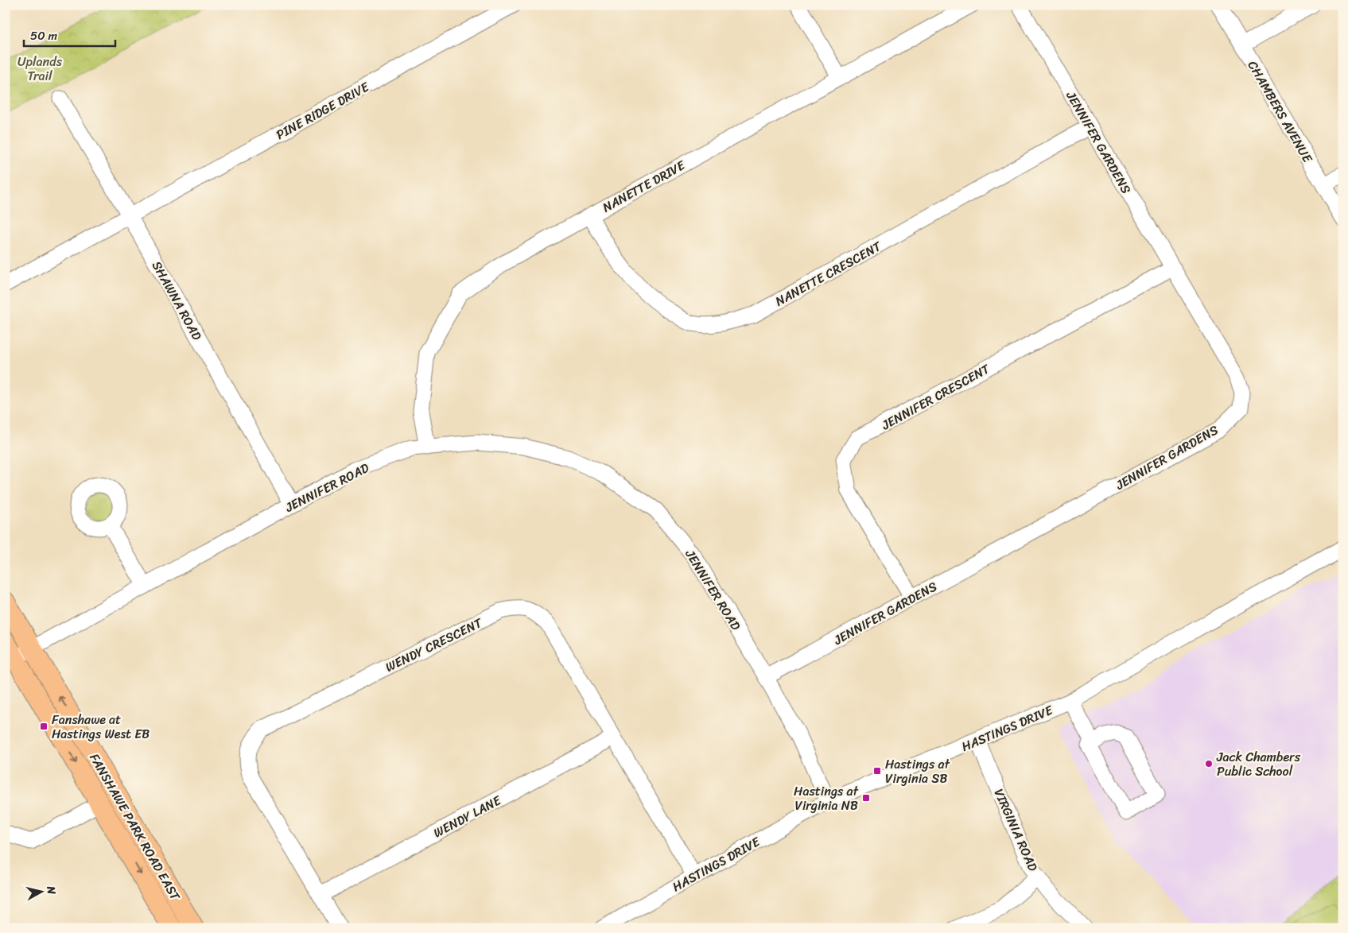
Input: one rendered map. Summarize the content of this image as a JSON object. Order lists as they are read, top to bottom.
{
  "streets": {
    "main road": ["FANSHAWE PARK ROAD EAST"],
    "street": [
      "PINE RIDGE DRIVE",
      "CHAMBERS AVENUE",
      "JENNIFER GARDENS",
      "NANETTE DRIVE",
      "NANETTE CRESCENT",
      "SHAWNA ROAD",
      "JENNIFER CRESCENT",
      "JENNIFER ROAD",
      "WENDY CRESCENT",
      "HASTINGS DRIVE",
      "WENDY LANE",
      "VIRGINIA ROAD"
    ]
  },
  "crossings": [
    ["PINE RIDGE DRIVE", "SHAWNA ROAD"],
    ["JENNIFER GARDENS", "NANETTE CRESCENT"],
    ["JENNIFER GARDENS", "JENNIFER CRESCENT"],
    ["JENNIFER GARDENS", "JENNIFER ROAD"],
    ["NANETTE DRIVE", "NANETTE CRESCENT"],
    ["NANETTE DRIVE", "JENNIFER ROAD"],
    ["SHAWNA ROAD", "JENNIFER ROAD"],
    ["JENNIFER ROAD", "HASTINGS DRIVE"],
    ["JENNIFER ROAD", "FANSHAWE PARK ROAD EAST"],
    ["WENDY CRESCENT", "HASTINGS DRIVE"],
    ["WENDY CRESCENT", "WENDY LANE"],
    ["HASTINGS DRIVE", "VIRGINIA ROAD"]
  ],
  "parks": ["Uplands Trail"],
  "places": {
    "transit": ["Fanshawe at Hastings West EB", "Hastings at Virginia SB", "Hastings at Virginia NB"],
    "other": ["Jack Chambers Public School"]
  },
  "scale_bar": "50 m",
  "north": "right"
}
